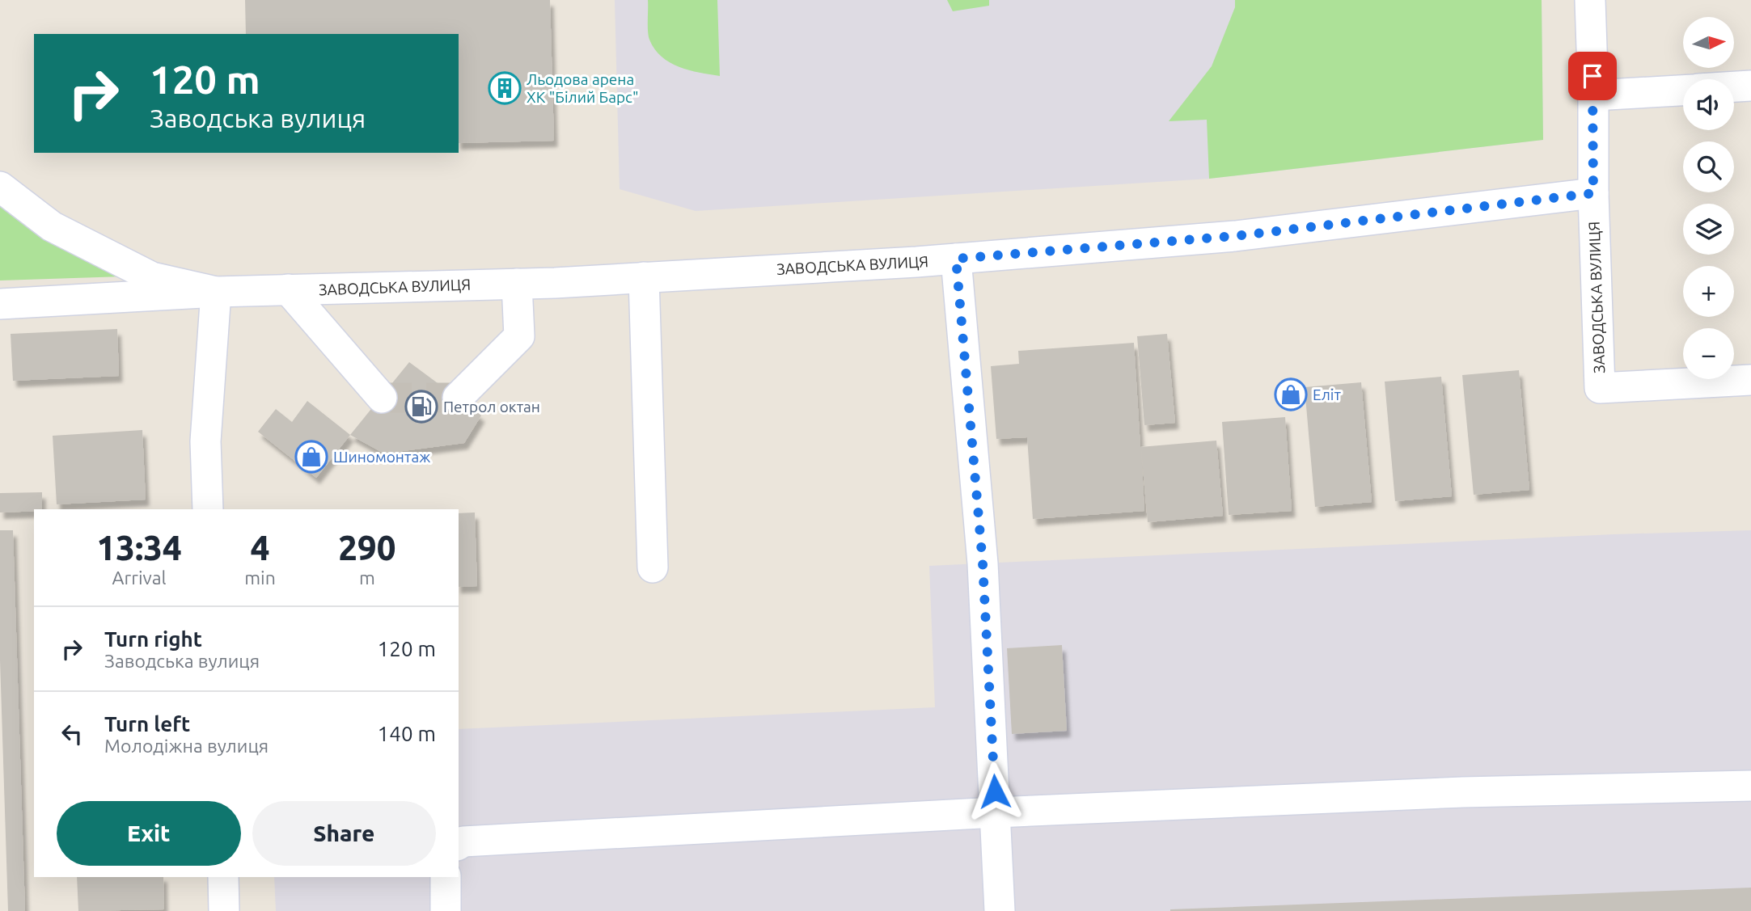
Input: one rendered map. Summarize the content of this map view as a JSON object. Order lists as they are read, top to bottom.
{
  "streets": {
    "street": ["ЗАВОДСЬКА ВУЛИЦЯ"]
  },
  "places": {
    "building": ["Льодова арена ХК \"Білий Барс\""],
    "shop": ["Еліт", "Шиномонтаж"],
    "fuel station": ["Петрол октан"]
  },
  "north": "right",
  "page": {
    "map_buttons": ["+", "−"],
    "turn": ["120 m", "Заводська вулиця"],
    "eta": [
      "13:34",
      "Arrival",
      "4",
      "min",
      "290",
      "m"
    ],
    "list": [
      {
        "name": "Turn right",
        "note": "Заводська вулиця",
        "value": "120 m"
      },
      {
        "name": "Turn left",
        "note": "Молодіжна вулиця",
        "value": "140 m"
      }
    ],
    "buttons": ["Exit", "Share"]
  }
}
